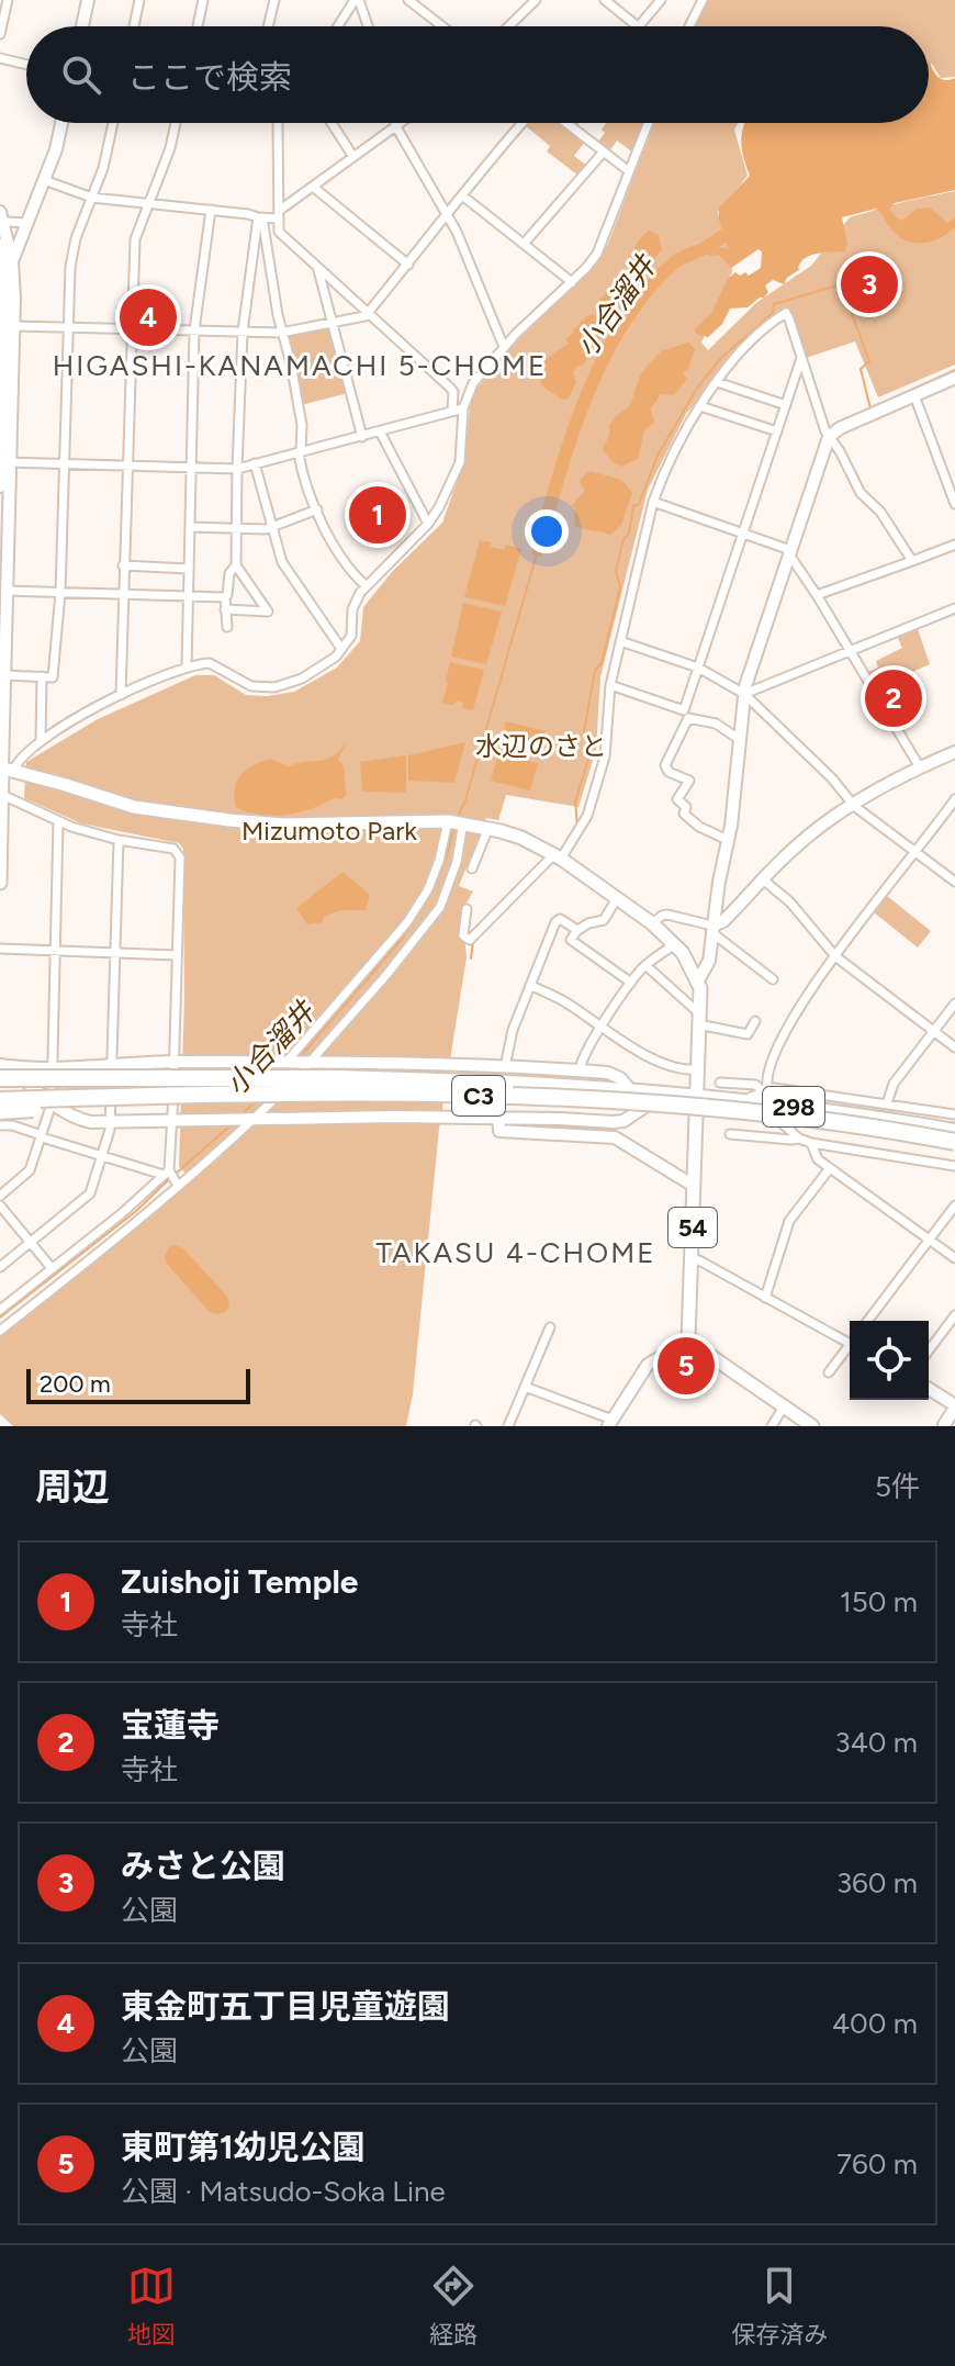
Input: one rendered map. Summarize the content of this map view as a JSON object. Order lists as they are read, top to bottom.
{
  "streets": {
    "highway": ["C3", "298"],
    "main road": ["54"]
  },
  "crossings": [
    ["C3", "298"],
    ["298", "54"]
  ],
  "districts": ["HIGASHI-KANAMACHI 5-CHOME", "TAKASU 4-CHOME"],
  "water": ["小合溜井"],
  "parks": ["水辺のさと", "Mizumoto Park"],
  "scale_bar": "200 m",
  "page": {
    "search": "ここで検索",
    "pins": [
      "3",
      "4",
      "1",
      "2",
      "5"
    ],
    "scale": "200 m",
    "heading": ["周辺", "5件"],
    "list": [
      {
        "mark": "1",
        "name": "Zuishoji Temple",
        "note": "寺社",
        "value": "150 m"
      },
      {
        "mark": "2",
        "name": "宝蓮寺",
        "note": "寺社",
        "value": "340 m"
      },
      {
        "mark": "3",
        "name": "みさと公園",
        "note": "公園",
        "value": "360 m"
      },
      {
        "mark": "4",
        "name": "東金町五丁目児童遊園",
        "note": "公園",
        "value": "400 m"
      },
      {
        "mark": "5",
        "name": "東町第1幼児公園",
        "note": "公園 · Matsudo-Soka Line",
        "value": "760 m"
      }
    ],
    "nav": ["地図", "経路", "保存済み"]
  }
}
